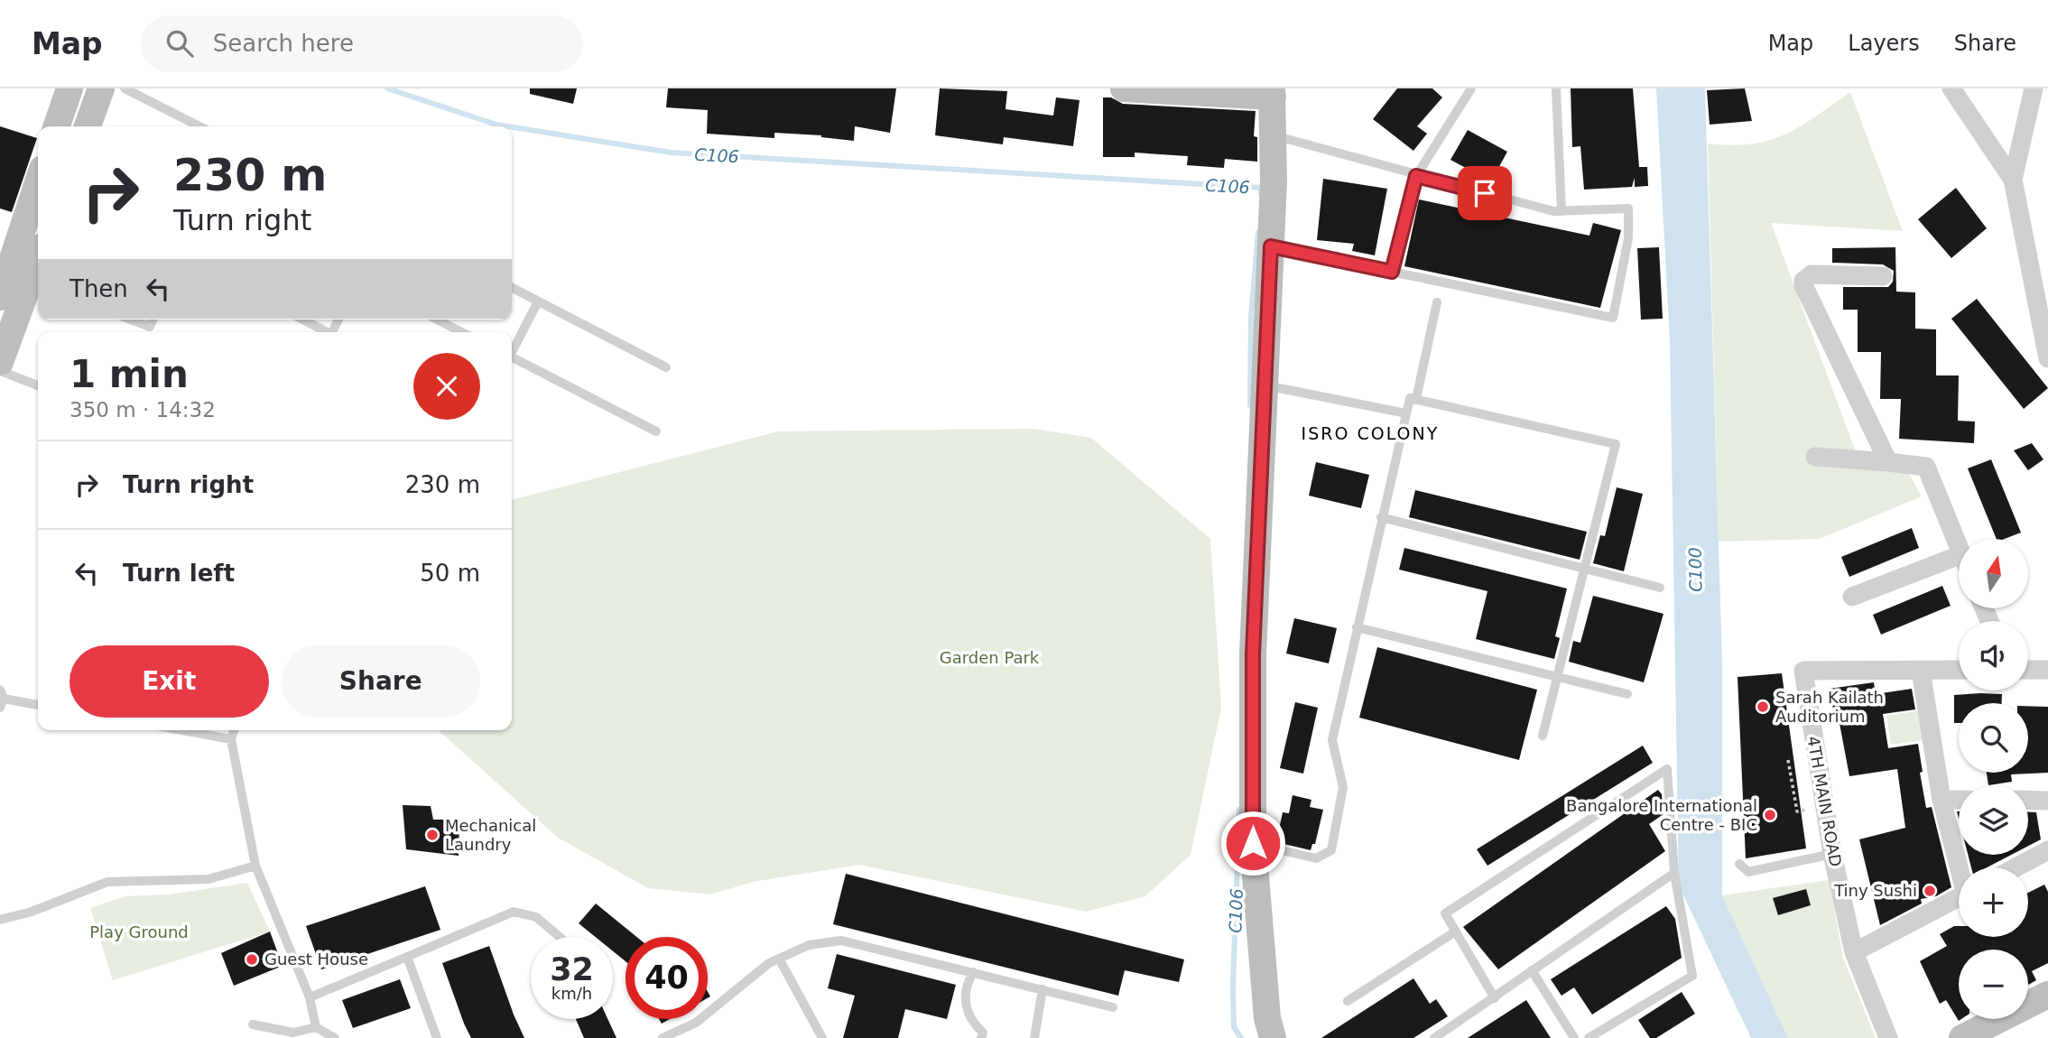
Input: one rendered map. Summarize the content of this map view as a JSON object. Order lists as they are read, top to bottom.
{
  "streets": {
    "street": ["4TH MAIN ROAD"]
  },
  "districts": ["ISRO COLONY"],
  "water": ["C106", "C100"],
  "parks": ["Garden Park", "Play Ground"],
  "places": [
    "Sarah Kailath Auditorium",
    "Bangalore International Centre - BIC",
    "Mechanical Laundry",
    "Tiny Sushi",
    "Guest House"
  ],
  "north": "top",
  "page": {
    "header": "Map",
    "search": "Search here",
    "nav": ["Map", "Layers", "Share"],
    "turn": ["230 m", "Turn right"],
    "then": "Then",
    "heading": ["1 min", "350 m · 14:32"],
    "list": [
      {
        "name": "Turn right",
        "value": "230 m"
      },
      {
        "name": "Turn left",
        "value": "50 m"
      }
    ],
    "map_buttons": ["+", "−"],
    "buttons": ["Exit", "Share"],
    "speed": "32 km/h",
    "limit": "40"
  }
}
